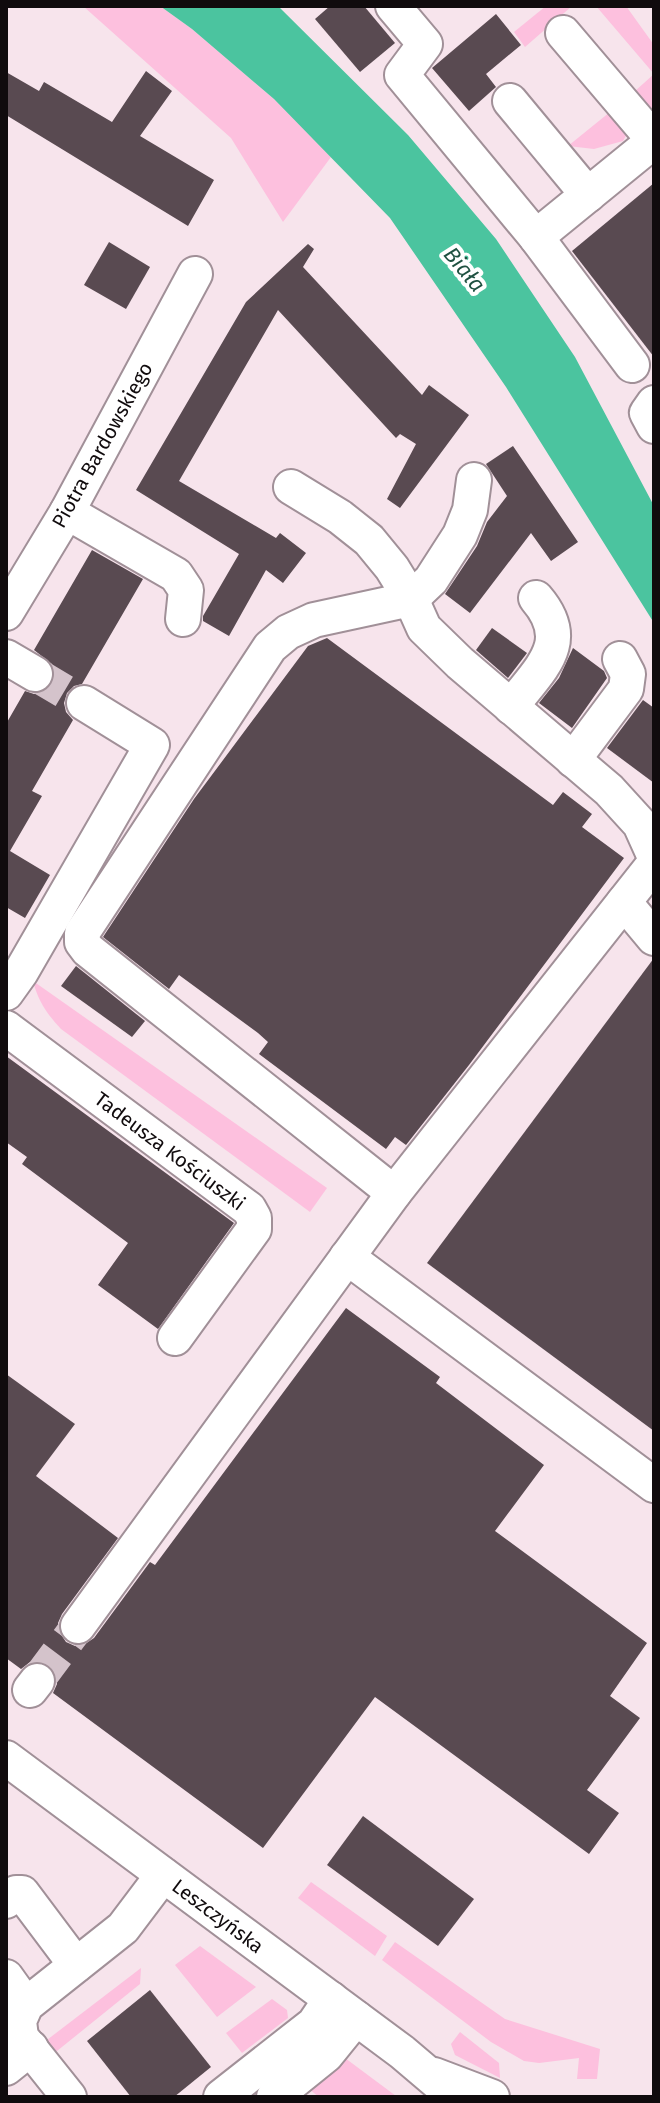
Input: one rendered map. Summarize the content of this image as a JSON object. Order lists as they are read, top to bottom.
{
  "streets": {
    "street": ["Piotra Bardowskiego", "Tadeusza Kościuszki", "Leszczyńska"]
  },
  "water": ["Biała"]
}
